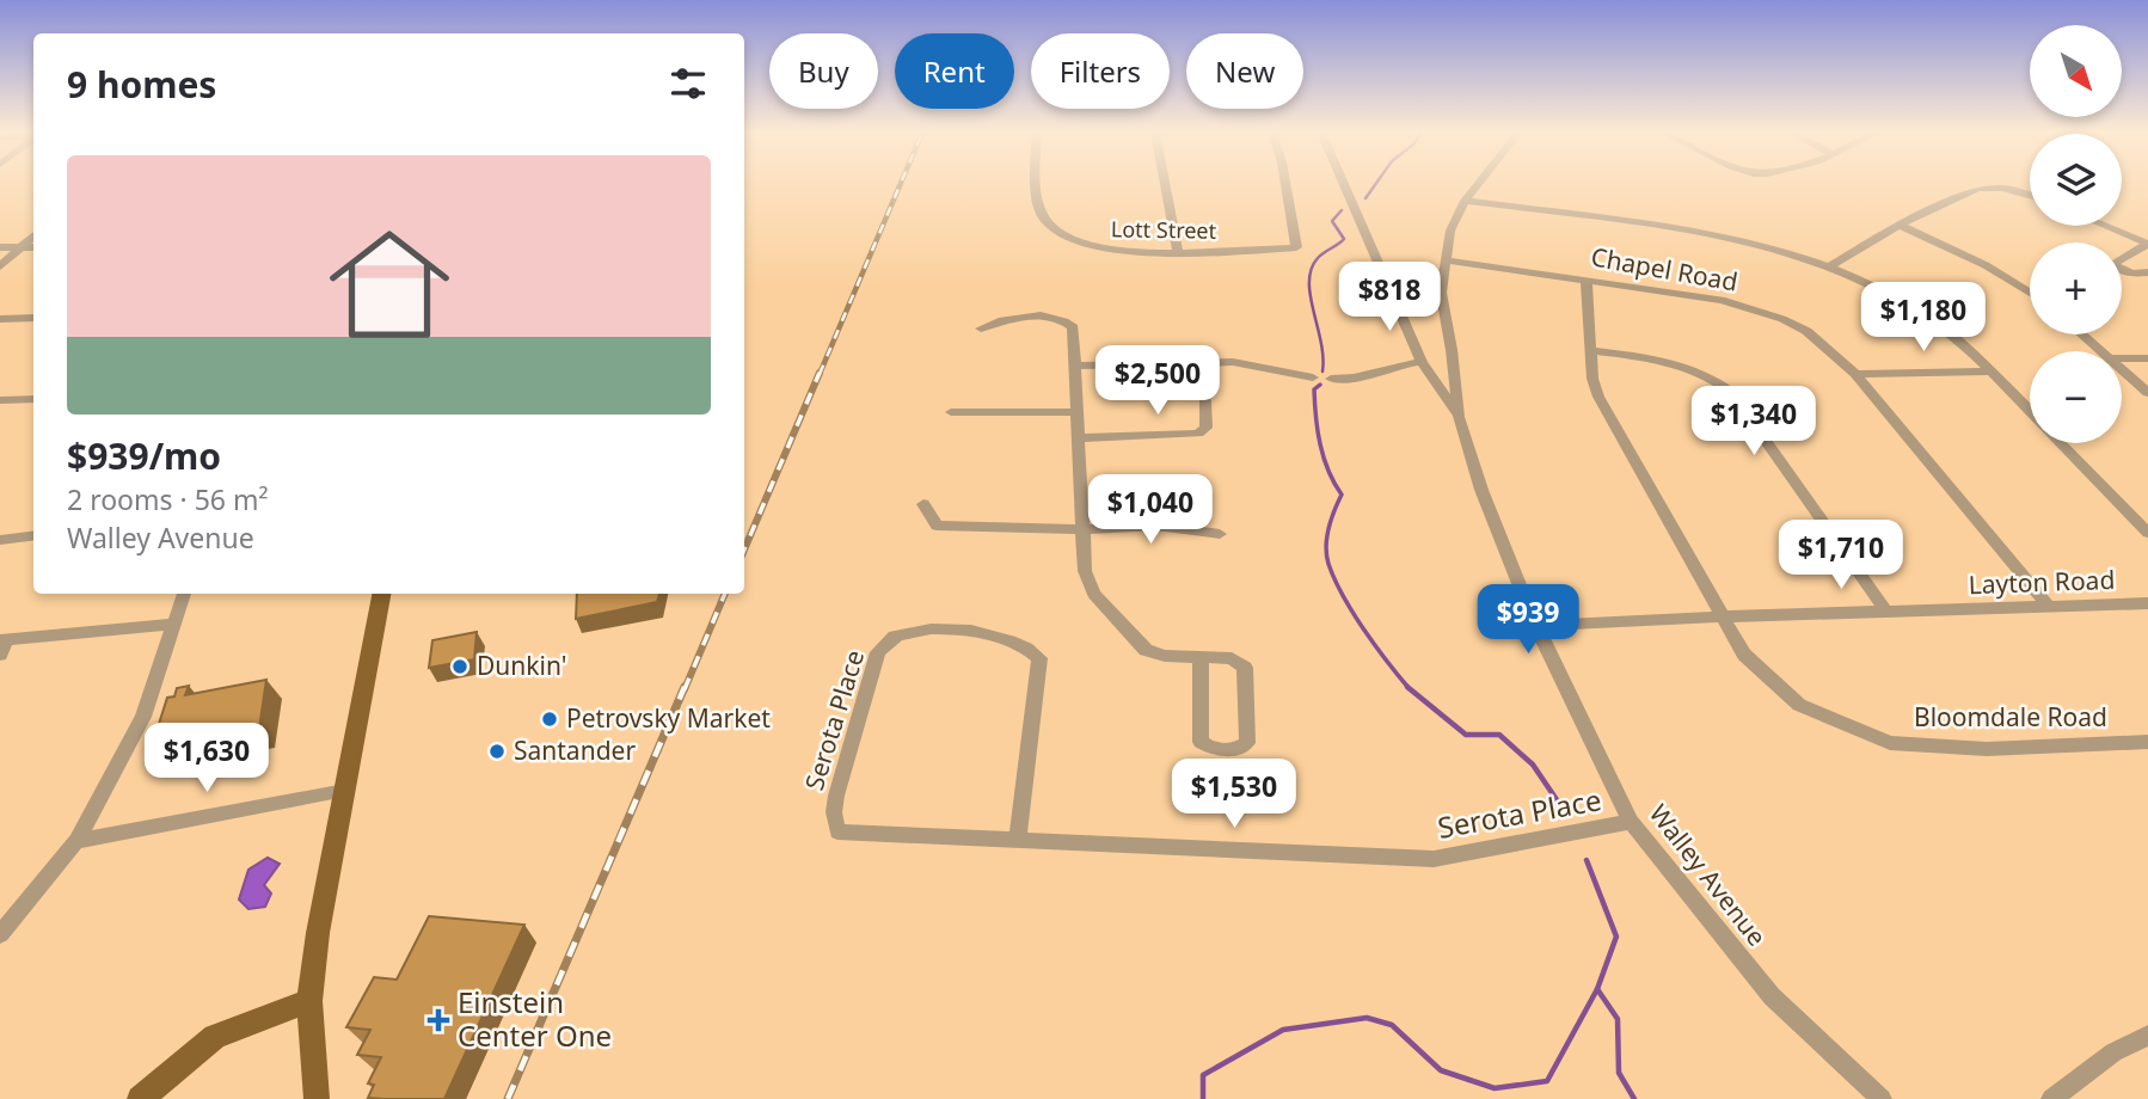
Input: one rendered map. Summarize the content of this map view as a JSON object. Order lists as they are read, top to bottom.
{
  "streets": {
    "street": [
      "Lott Street",
      "Chapel Road",
      "Layton Road",
      "Bloomdale Road",
      "Serota Place",
      "Walley Avenue"
    ]
  },
  "crossings": [
    ["Chapel Road", "Layton Road"],
    ["Chapel Road", "Bloomdale Road"],
    ["Chapel Road", "Walley Avenue"],
    ["Layton Road", "Bloomdale Road"],
    ["Layton Road", "Walley Avenue"],
    ["Serota Place", "Walley Avenue"]
  ],
  "places": {
    "other": ["Dunkin'", "Petrovsky Market", "Santander"],
    "health": ["Einstein Center One"]
  },
  "north": "bottom right",
  "page": {
    "map_buttons": ["+", "−"],
    "chip": [
      "Buy",
      "Rent",
      "Filters",
      "New"
    ],
    "heading": "9 homes",
    "list": [
      {
        "name": "$939/mo",
        "note": "2 rooms · 56 m² · Walley Avenue"
      }
    ],
    "price": [
      "$818",
      "$1,180",
      "$2,500",
      "$1,340",
      "$1,040",
      "$1,710",
      "$939",
      "$1,630",
      "$1,530"
    ]
  }
}
